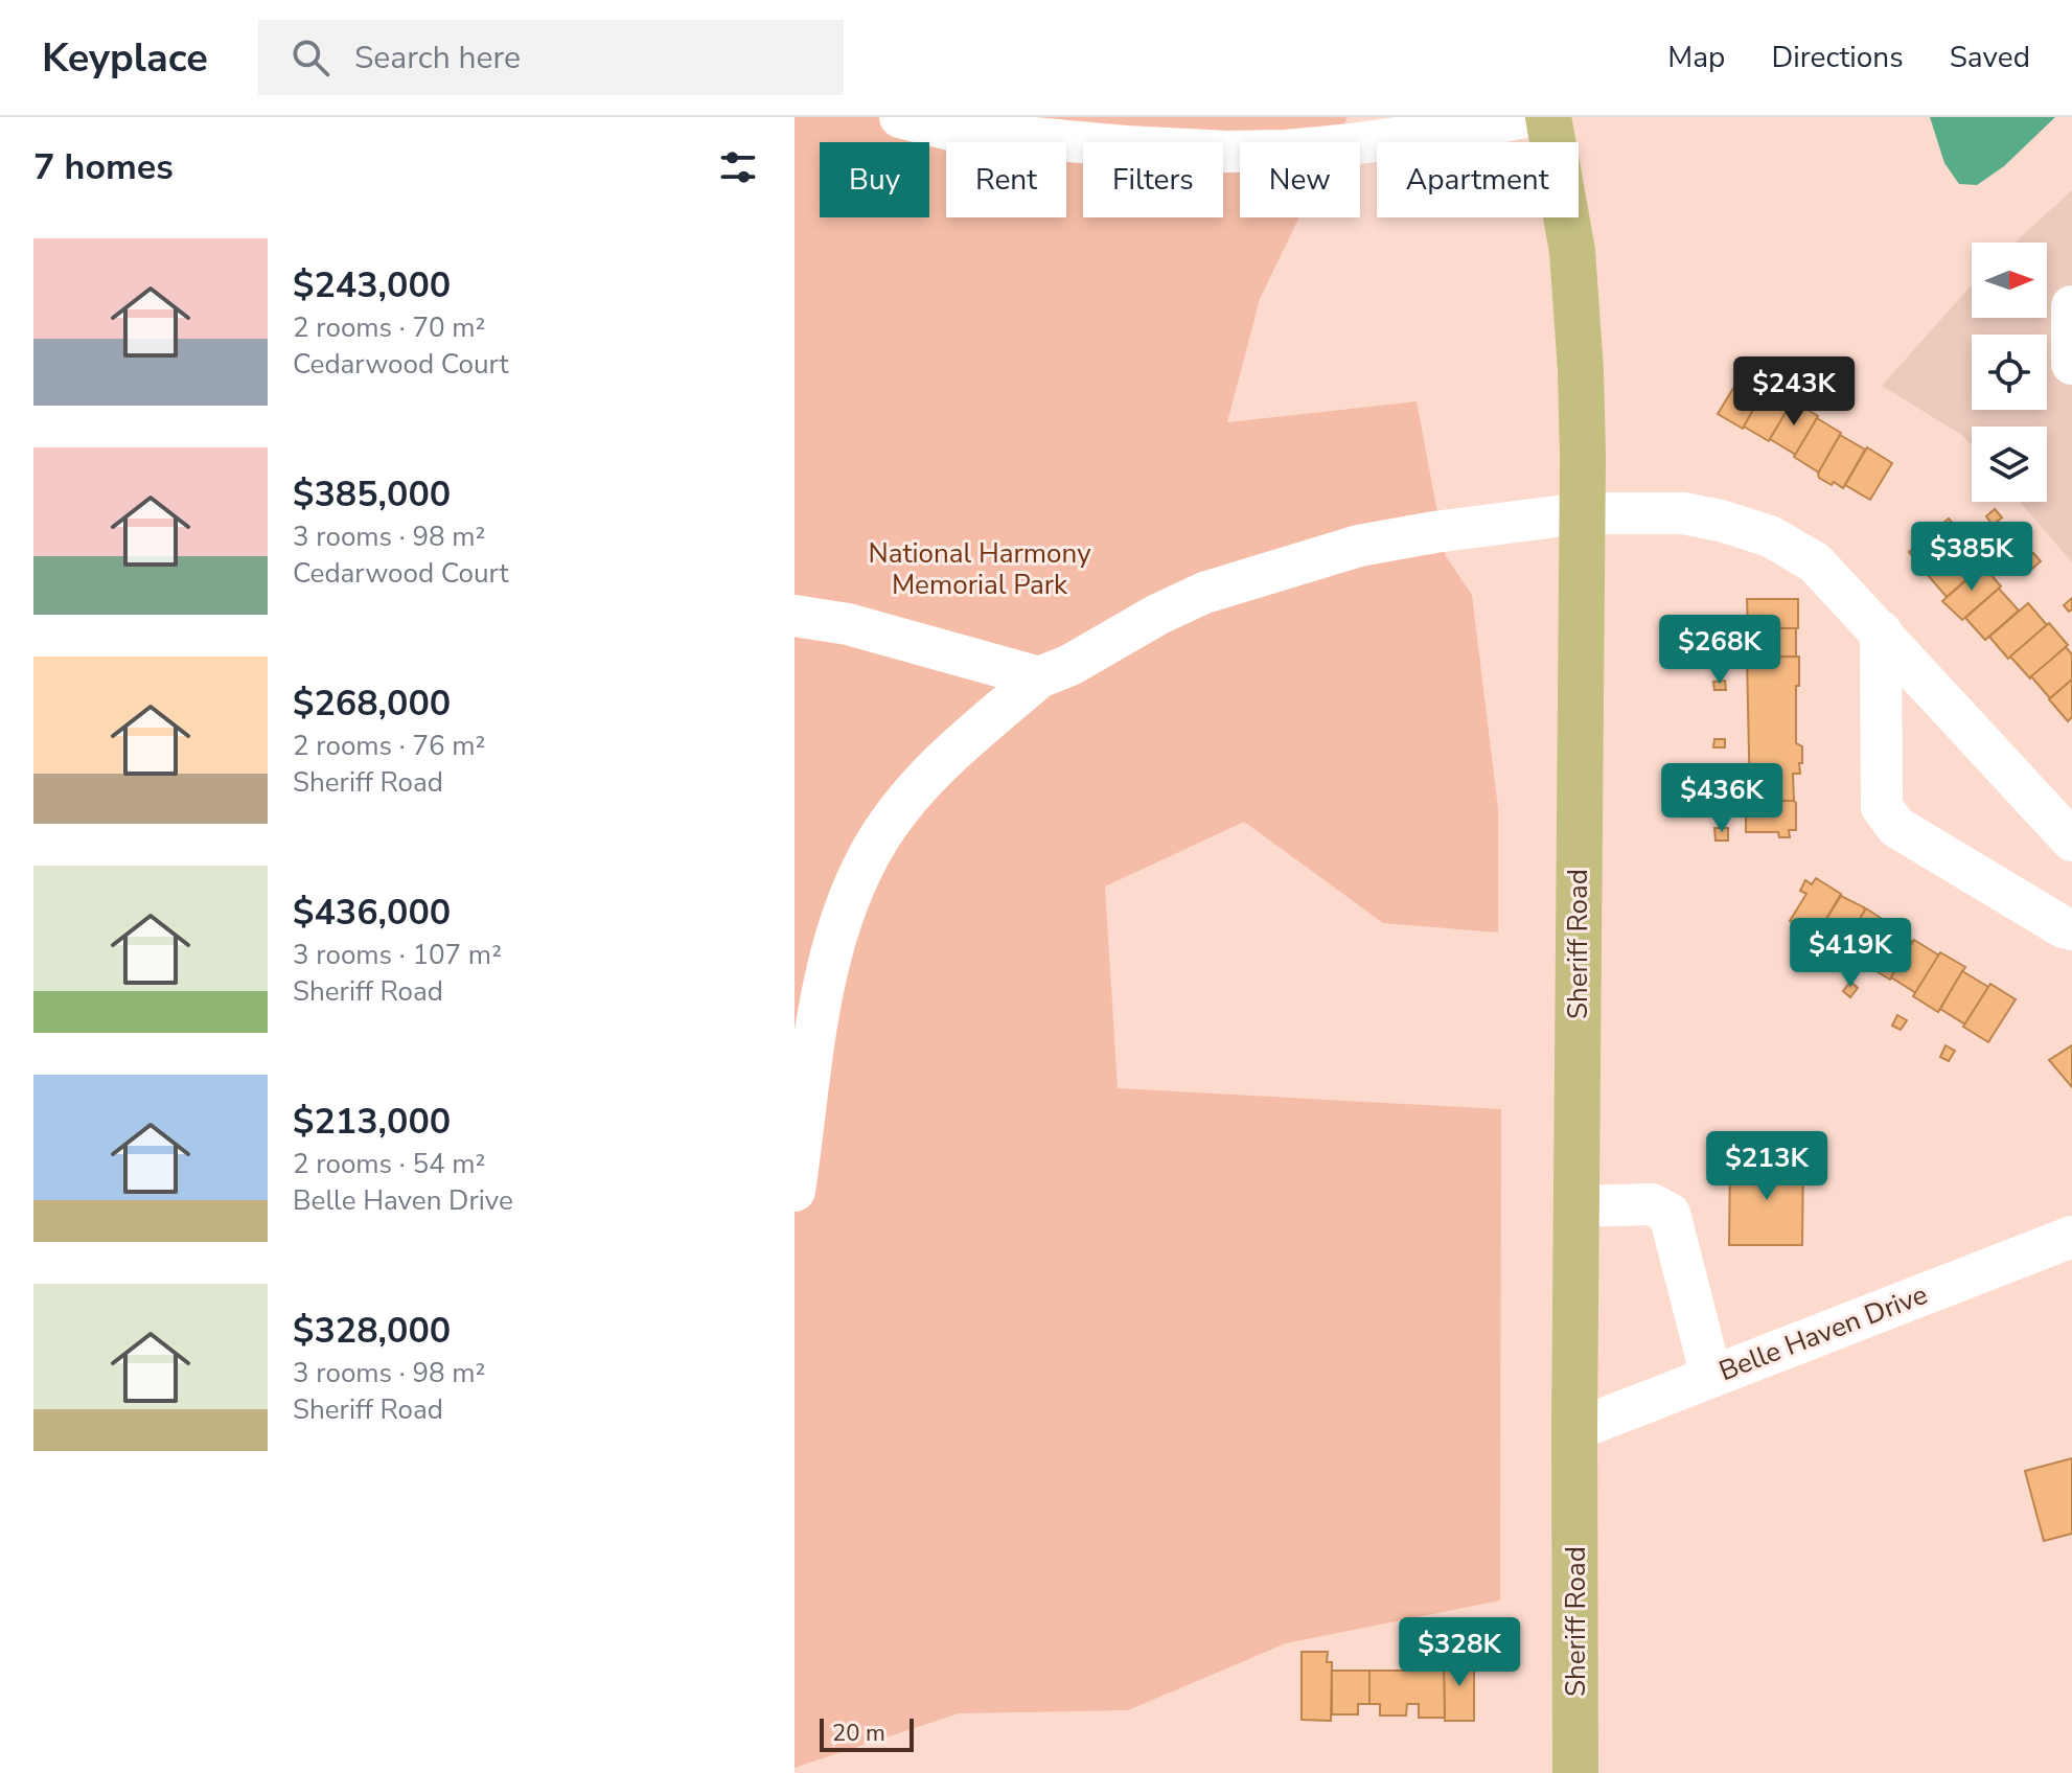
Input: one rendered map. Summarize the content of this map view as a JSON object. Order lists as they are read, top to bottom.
{
  "streets": {
    "main road": ["Sheriff Road"],
    "street": ["Belle Haven Drive"]
  },
  "crossings": [
    ["Sheriff Road", "Belle Haven Drive"]
  ],
  "parks": ["National Harmony Memorial Park"],
  "scale_bar": "20 m",
  "north": "right",
  "page": {
    "header": "Keyplace",
    "search": "Search here",
    "nav": ["Map", "Directions", "Saved"],
    "heading": "7 homes",
    "chip": [
      "Buy",
      "Rent",
      "Filters",
      "New",
      "Apartment"
    ],
    "list": [
      {
        "name": "$243,000",
        "note": "2 rooms · 70 m² · Cedarwood Court"
      },
      {
        "name": "$385,000",
        "note": "3 rooms · 98 m² · Cedarwood Court"
      },
      {
        "name": "$268,000",
        "note": "2 rooms · 76 m² · Sheriff Road"
      },
      {
        "name": "$436,000",
        "note": "3 rooms · 107 m² · Sheriff Road"
      },
      {
        "name": "$213,000",
        "note": "2 rooms · 54 m² · Belle Haven Drive"
      },
      {
        "name": "$328,000",
        "note": "3 rooms · 98 m² · Sheriff Road"
      }
    ],
    "price": [
      "$243K",
      "$385K",
      "$268K",
      "$436K",
      "$419K",
      "$213K",
      "$328K"
    ],
    "scale": "20 m"
  }
}
